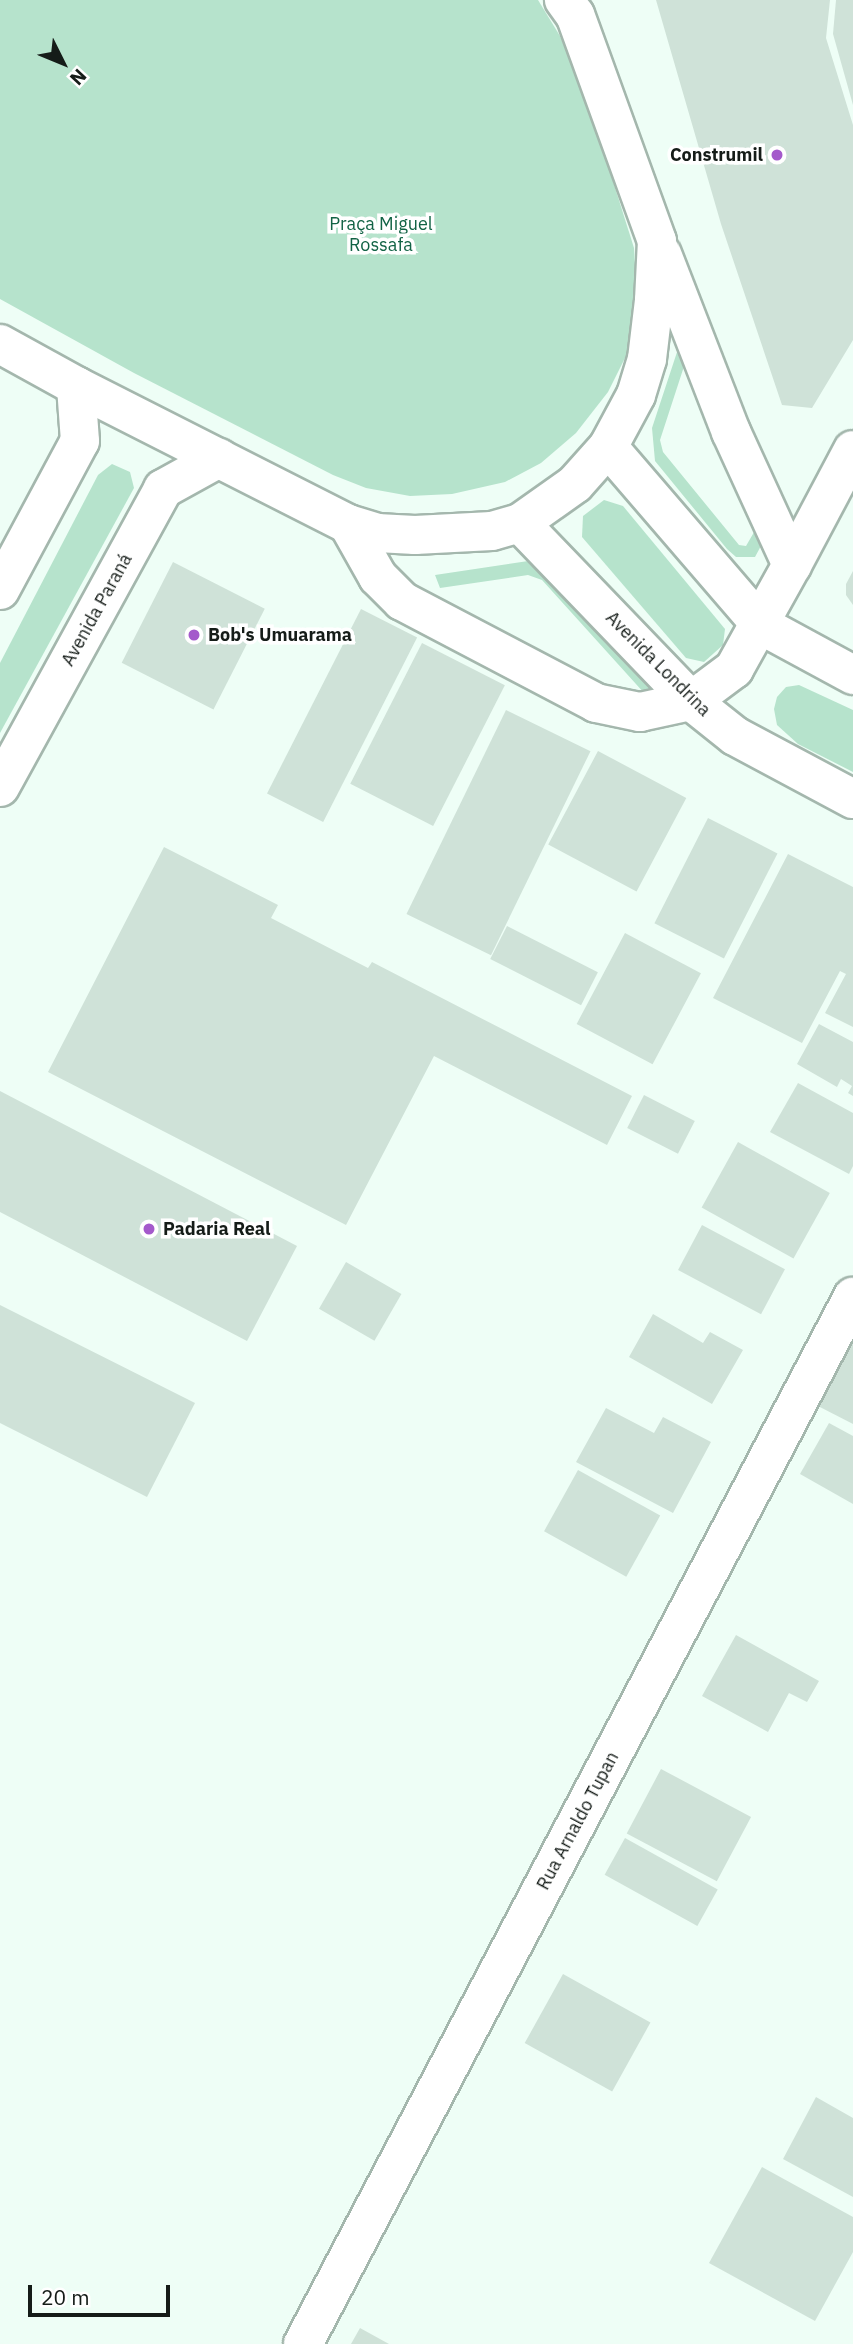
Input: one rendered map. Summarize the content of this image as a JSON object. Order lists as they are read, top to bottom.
{
  "streets": {
    "main road": ["Avenida Paraná", "Avenida Londrina", "Rua Arnaldo Tupan"]
  },
  "parks": ["Praça Miguel Rossafa"],
  "places": ["Construmil", "Bob's Umuarama", "Padaria Real"],
  "scale_bar": "20 m",
  "north": "bottom right"
}
